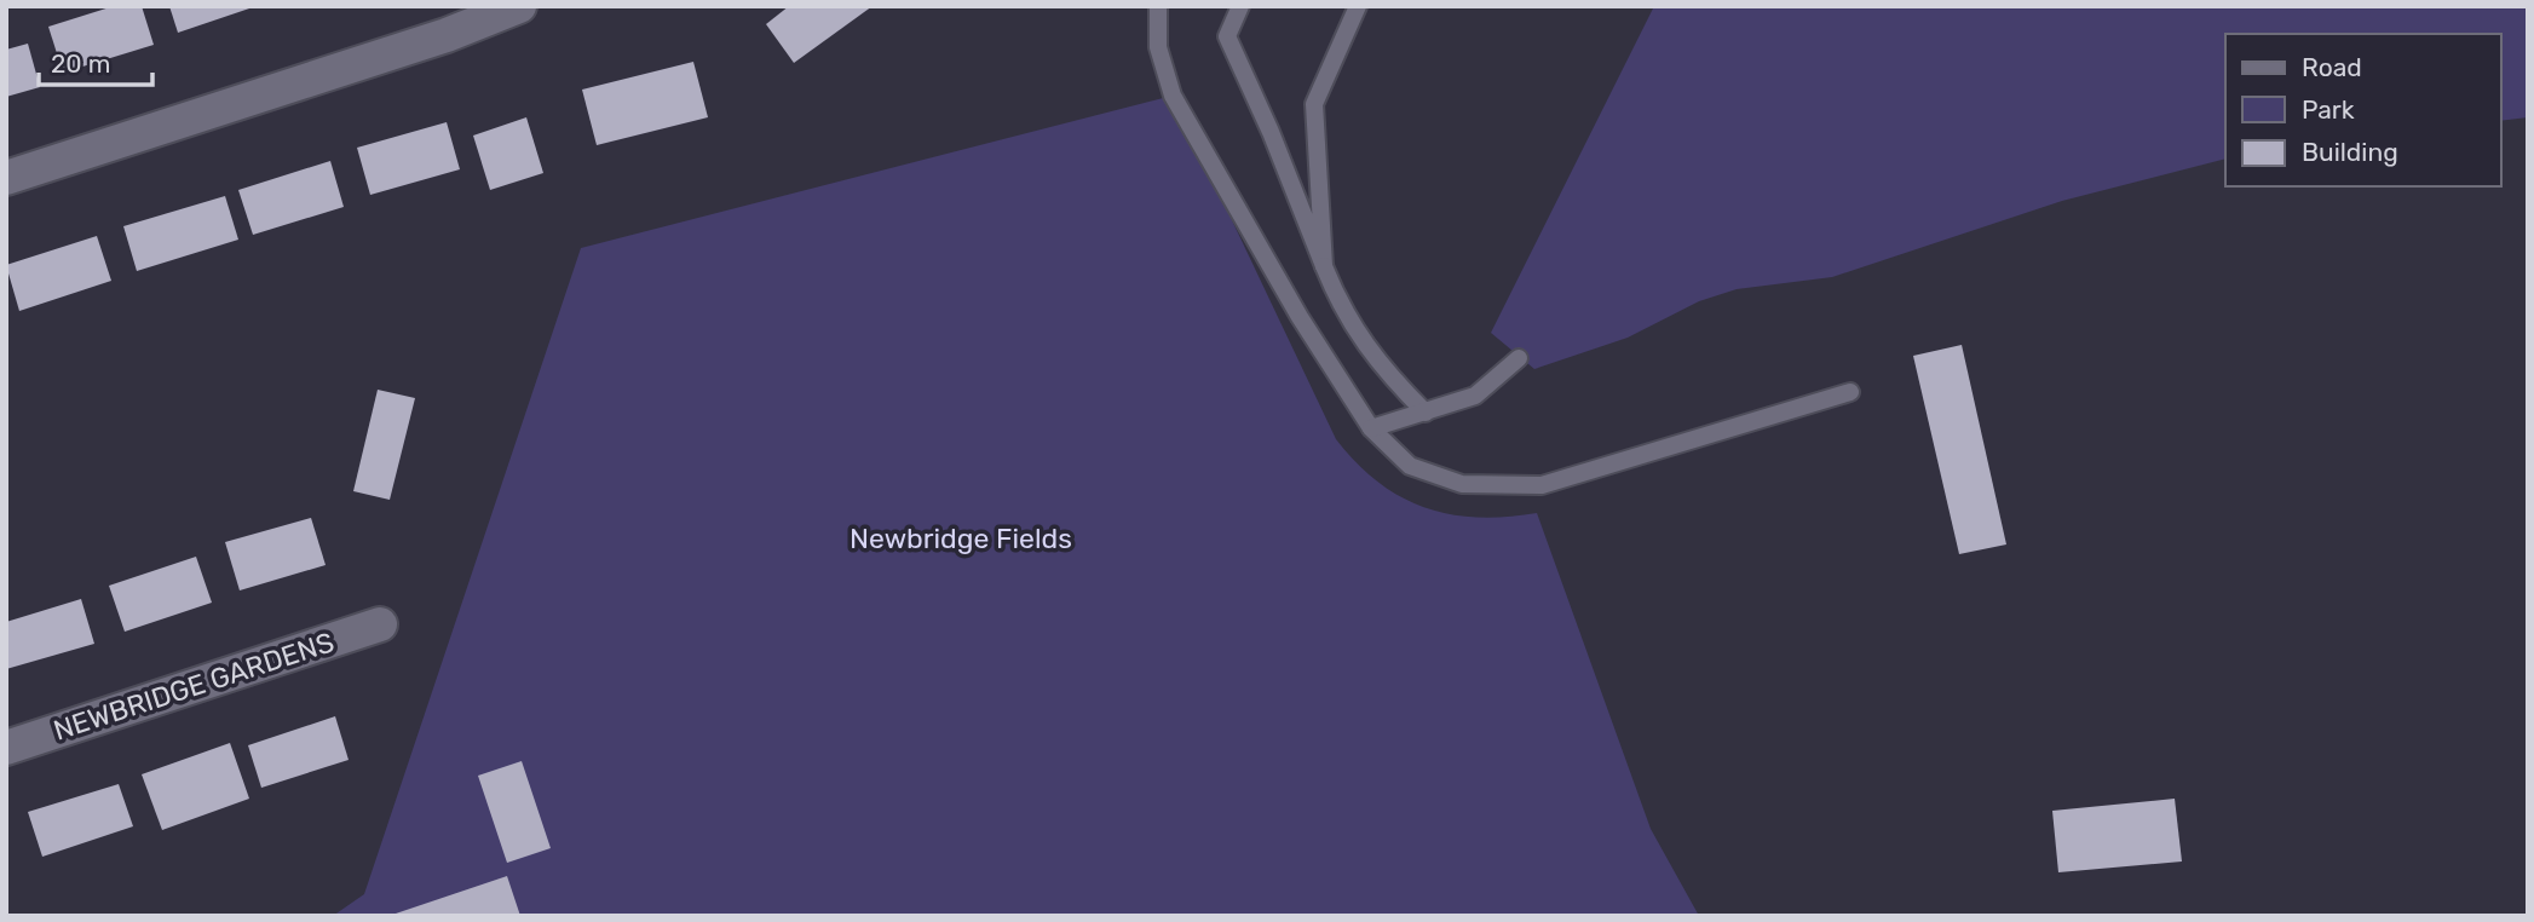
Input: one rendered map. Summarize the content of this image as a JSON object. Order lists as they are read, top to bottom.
{
  "streets": {
    "street": ["NEWBRIDGE GARDENS"]
  },
  "parks": ["Newbridge Fields"],
  "legend": ["Road", "Park", "Building"],
  "scale_bar": "20 m"
}
